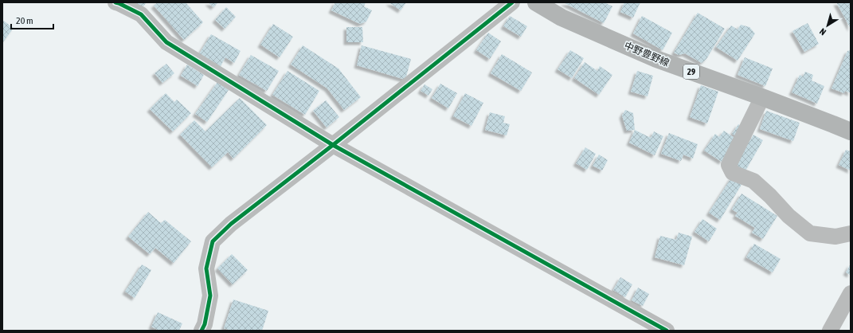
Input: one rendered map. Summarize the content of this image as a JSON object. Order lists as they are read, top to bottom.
{
  "streets": {
    "main road": ["中野豊野線", "29"]
  },
  "scale_bar": "20 m",
  "north": "bottom left"
}
